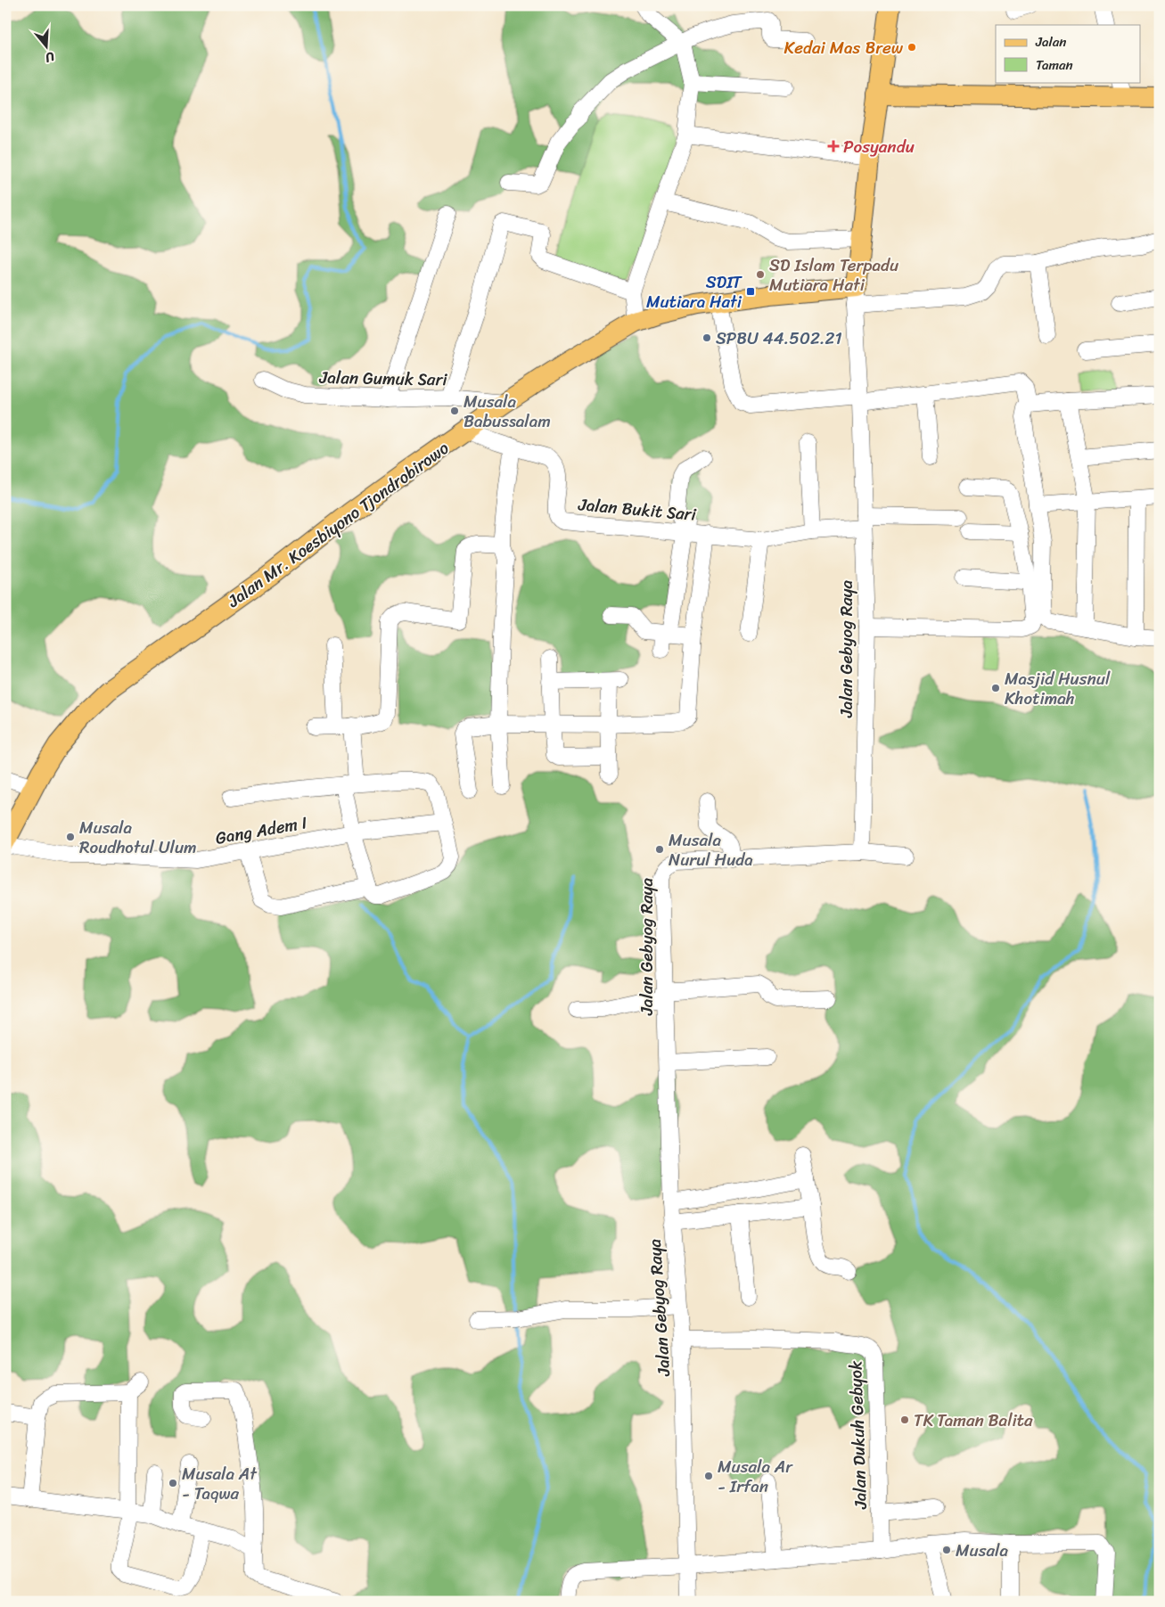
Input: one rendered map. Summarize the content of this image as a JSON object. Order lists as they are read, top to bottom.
{
  "streets": {
    "main road": ["Jalan Mr. Koesbiyono Tjondrobirowo"],
    "street": [
      "Jalan Gumuk Sari",
      "Jalan Bukit Sari",
      "Jalan Gebyog Raya",
      "Gang Adem I",
      "Jalan Dukuh Gebyok"
    ]
  },
  "crossings": [
    ["Jalan Gumuk Sari", "Jalan Mr. Koesbiyono Tjondrobirowo"],
    ["Jalan Bukit Sari", "Jalan Mr. Koesbiyono Tjondrobirowo"],
    ["Jalan Mr. Koesbiyono Tjondrobirowo", "Jalan Gebyog Raya"],
    ["Jalan Mr. Koesbiyono Tjondrobirowo", "Gang Adem I"],
    ["Jalan Gebyog Raya", "Jalan Dukuh Gebyok"]
  ],
  "places": {
    "other": [
      "Kedai Mas Brew",
      "SD Islam Terpadu Mutiara Hati",
      "SPBU 44.502.21",
      "Musala Babussalam",
      "Masjid Husnul Khotimah",
      "Musala Roudhotul Ulum",
      "Musala Nurul Huda",
      "TK Taman Balita",
      "Musala Ar - Irfan",
      "Musala At - Taqwa",
      "Musala"
    ],
    "health": ["Posyandu"],
    "transit": ["SDIT Mutiara Hati"]
  },
  "legend": ["Jalan", "Taman"],
  "north": "bottom"
}
